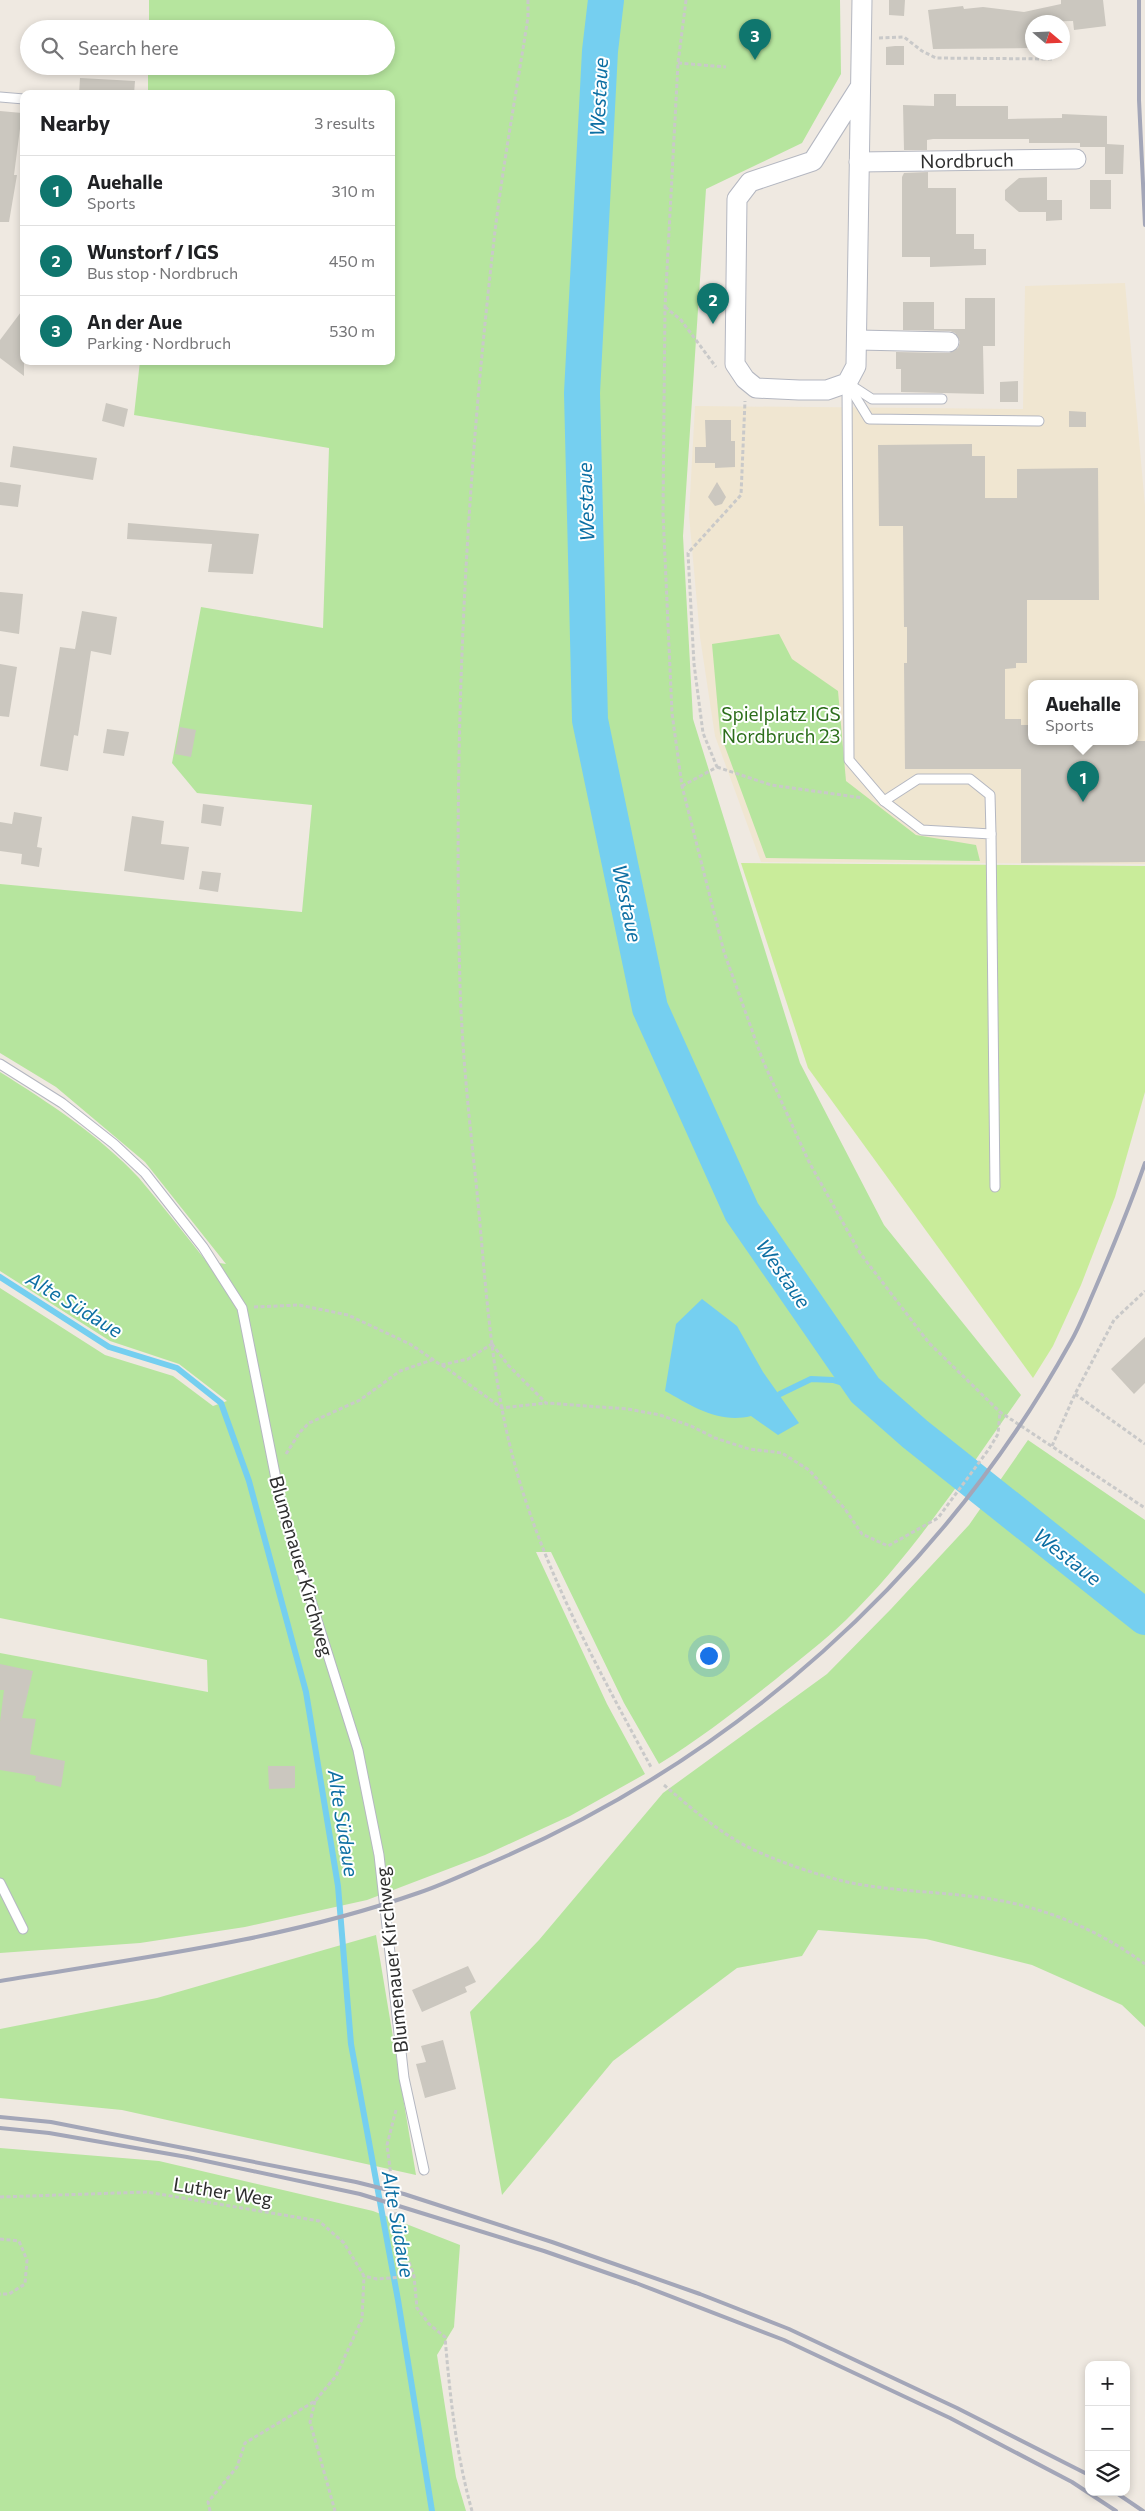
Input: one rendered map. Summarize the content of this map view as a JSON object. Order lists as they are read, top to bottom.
{
  "streets": {
    "street": ["Nordbruch"],
    "lane": ["Blumenauer Kirchweg"],
    "path": ["Luther Weg"]
  },
  "water": ["Westaue", "Alte Südaue"],
  "parks": ["Spielplatz IGS Nordbruch 23"],
  "north": "right",
  "page": {
    "pins": ["3", "2", "1"],
    "search": "Search here",
    "heading": ["Nearby", "3 results"],
    "list": [
      {
        "mark": "1",
        "name": "Auehalle",
        "note": "Sports",
        "value": "310 m"
      },
      {
        "mark": "2",
        "name": "Wunstorf / IGS",
        "note": "Bus stop · Nordbruch",
        "value": "450 m"
      },
      {
        "mark": "3",
        "name": "An der Aue",
        "note": "Parking · Nordbruch",
        "value": "530 m"
      }
    ],
    "popup": ["Auehalle", "Sports"],
    "map_buttons": ["+", "−"]
  }
}
